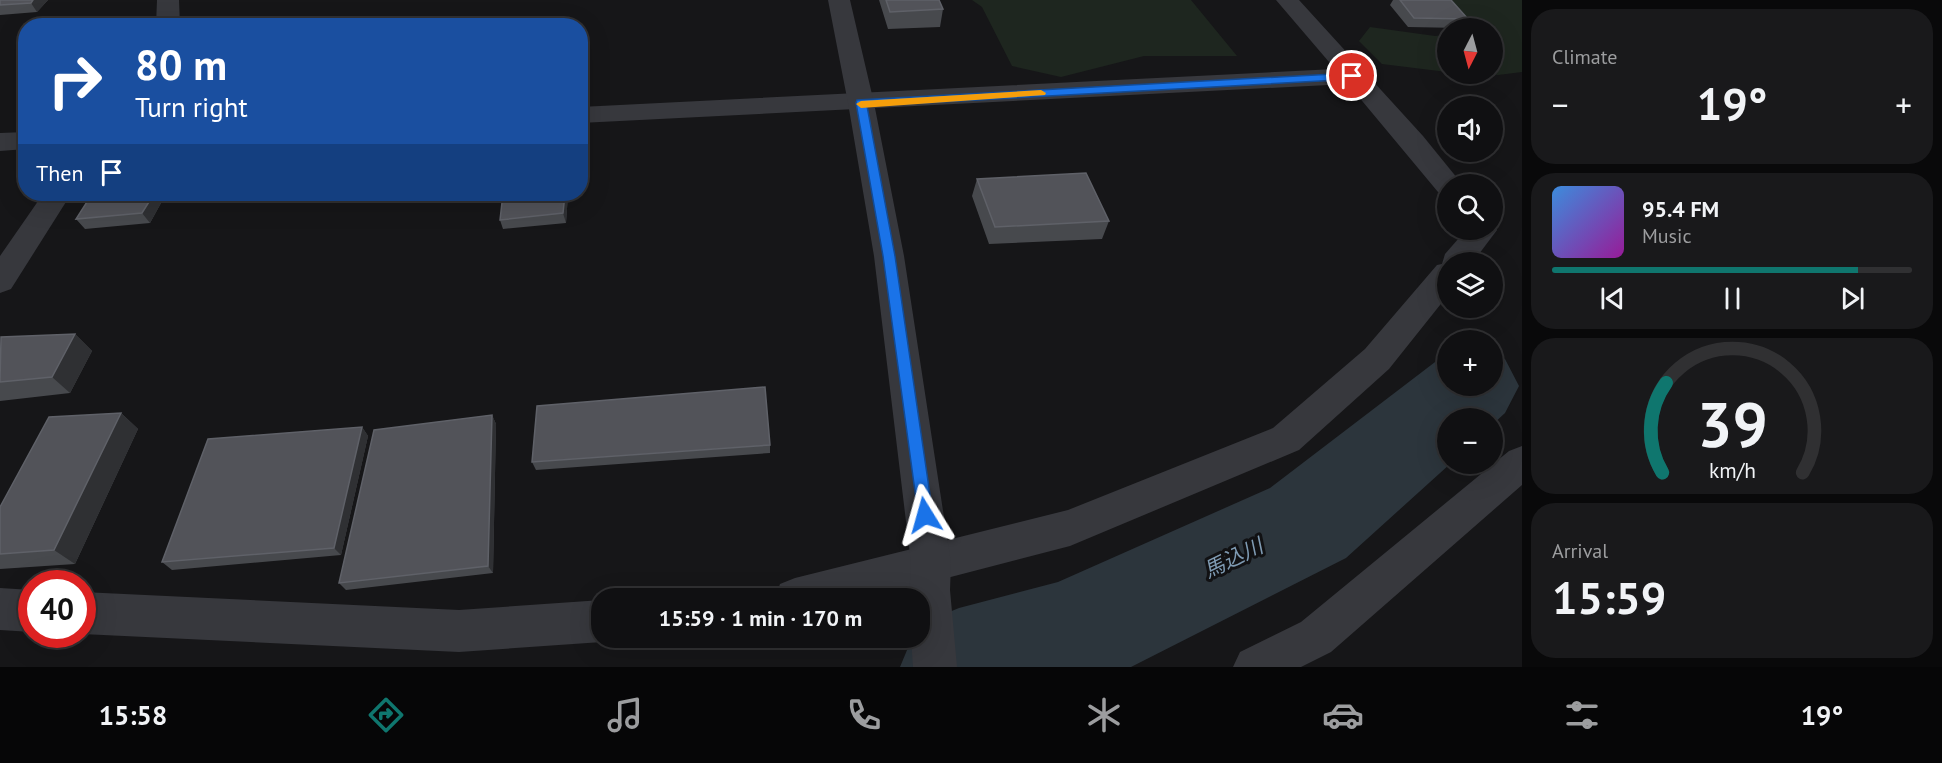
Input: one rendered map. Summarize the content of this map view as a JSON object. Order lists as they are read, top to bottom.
{
  "water": ["馬込川"],
  "north": "bottom",
  "page": {
    "tile": [
      "Climate",
      ["Arrival", "15:59"]
    ],
    "map_buttons": ["+", "−"],
    "turn": ["80 m", "Turn right"],
    "heat": ["−", "19°", "+"],
    "then": "Then",
    "song": ["95.4 FM", "Music"],
    "limit": "40",
    "trip": "15:59 · 1 min · 170 m",
    "tabs": ["15:58", "19°"],
    "gauge": ["39", "km/h"]
  }
}
